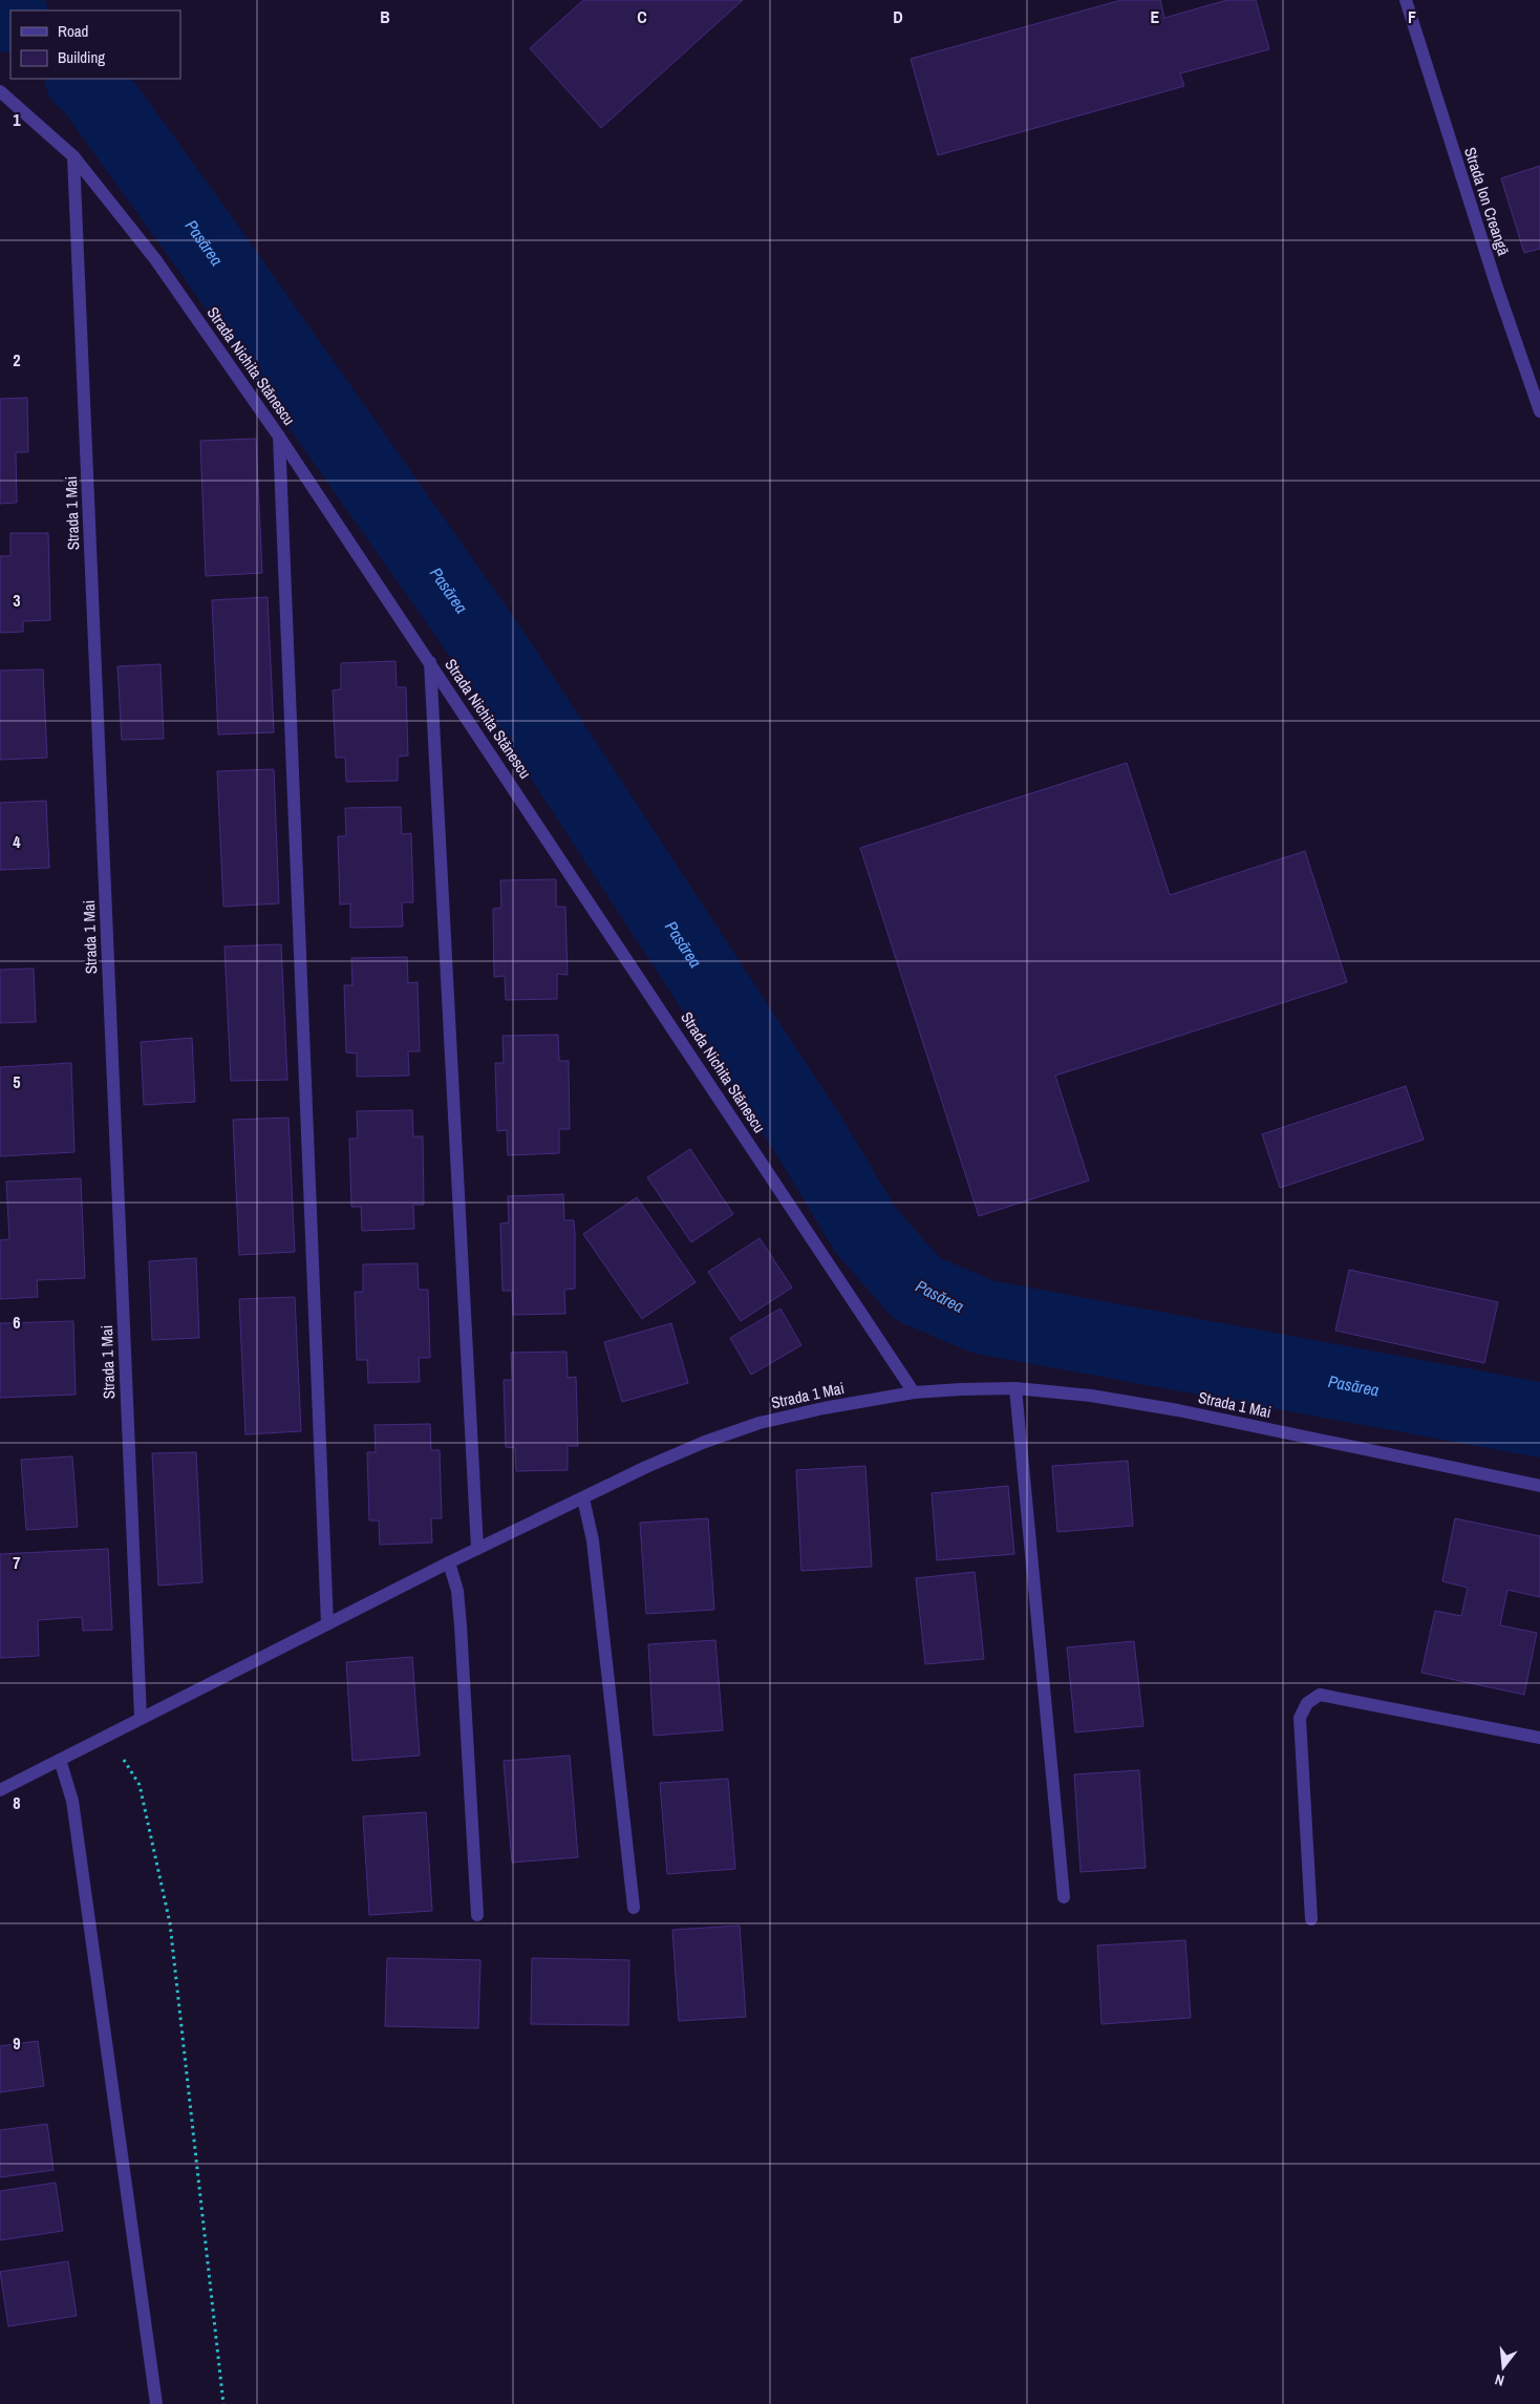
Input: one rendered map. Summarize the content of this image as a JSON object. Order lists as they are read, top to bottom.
{
  "streets": {
    "street": ["Strada Ion Creangă", "Strada Nichita Stănescu", "Strada 1 Mai"]
  },
  "crossings": [
    ["Strada Nichita Stănescu", "Strada 1 Mai"]
  ],
  "water": ["Pasărea"],
  "legend": ["Road", "Building"],
  "north": "bottom",
  "grid": {
    "columns": [
      "B",
      "C",
      "D",
      "E",
      "F"
    ],
    "rows": [
      "1",
      "2",
      "3",
      "4",
      "5",
      "6",
      "7",
      "8",
      "9"
    ]
  }
}
